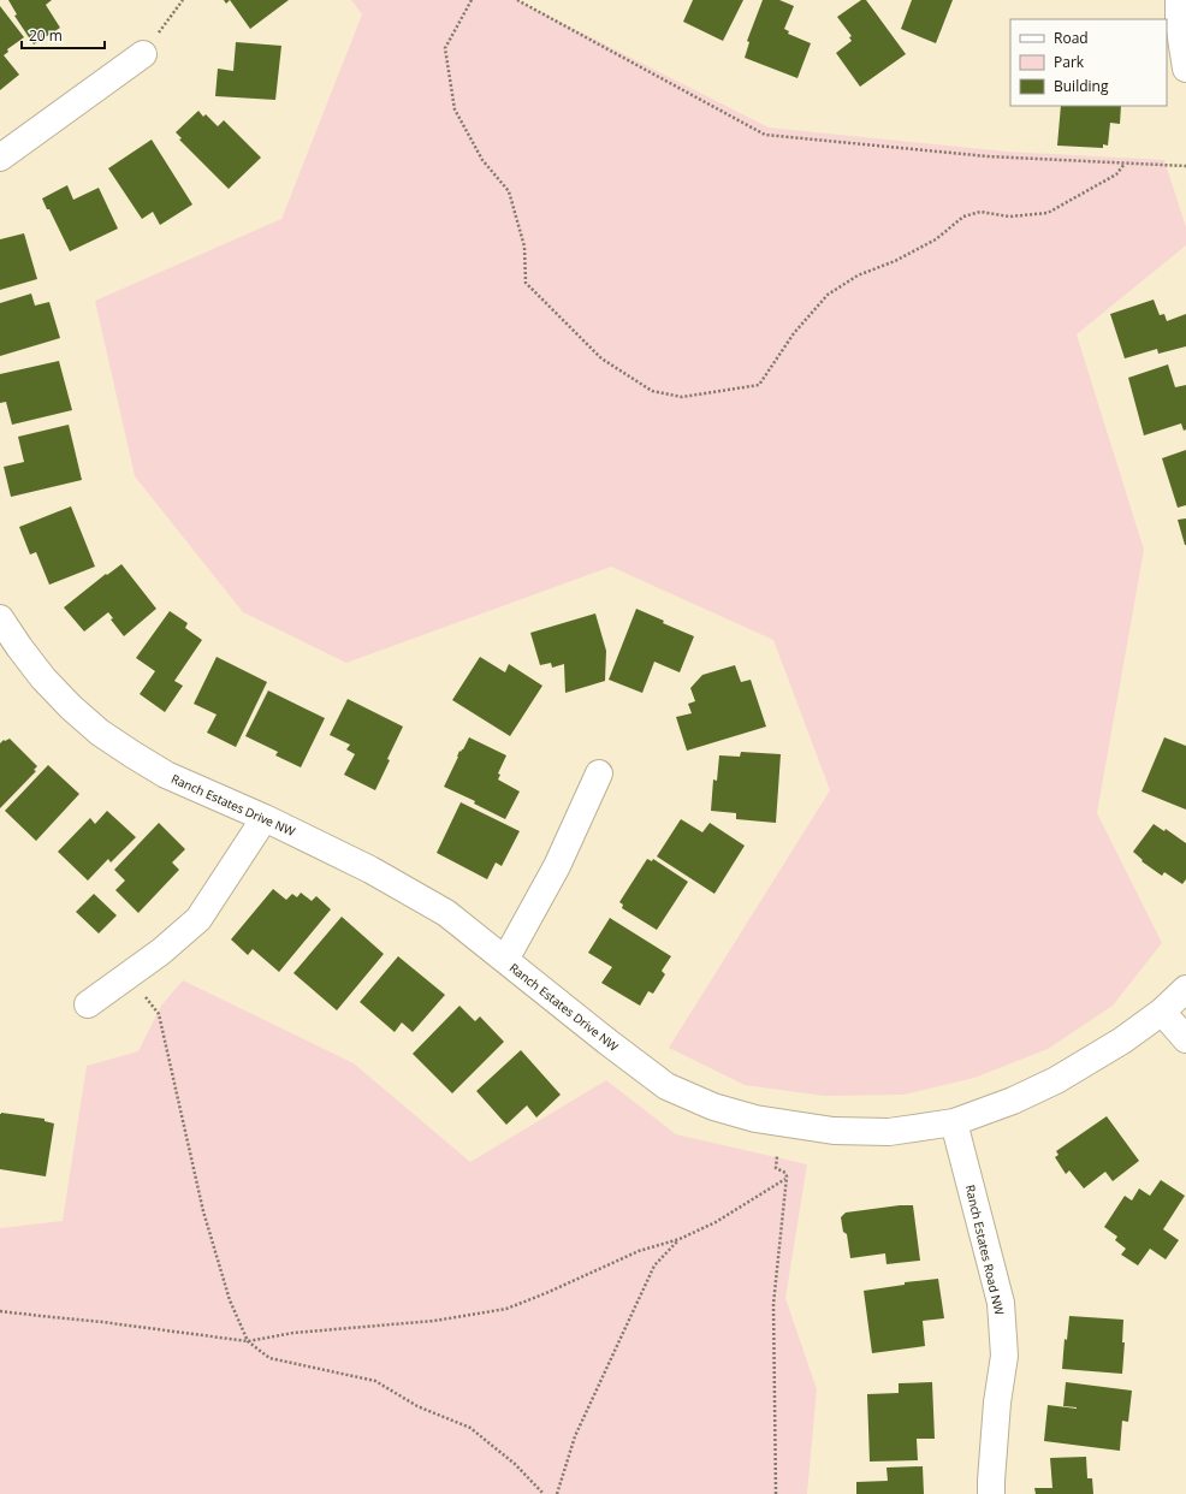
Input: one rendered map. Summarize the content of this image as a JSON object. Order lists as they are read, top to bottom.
{
  "streets": {
    "street": ["Ranch Estates Drive NW", "Ranch Estates Road NW"]
  },
  "crossings": [
    ["Ranch Estates Drive NW", "Ranch Estates Road NW"]
  ],
  "legend": ["Road", "Park", "Building"],
  "scale_bar": "20 m"
}
